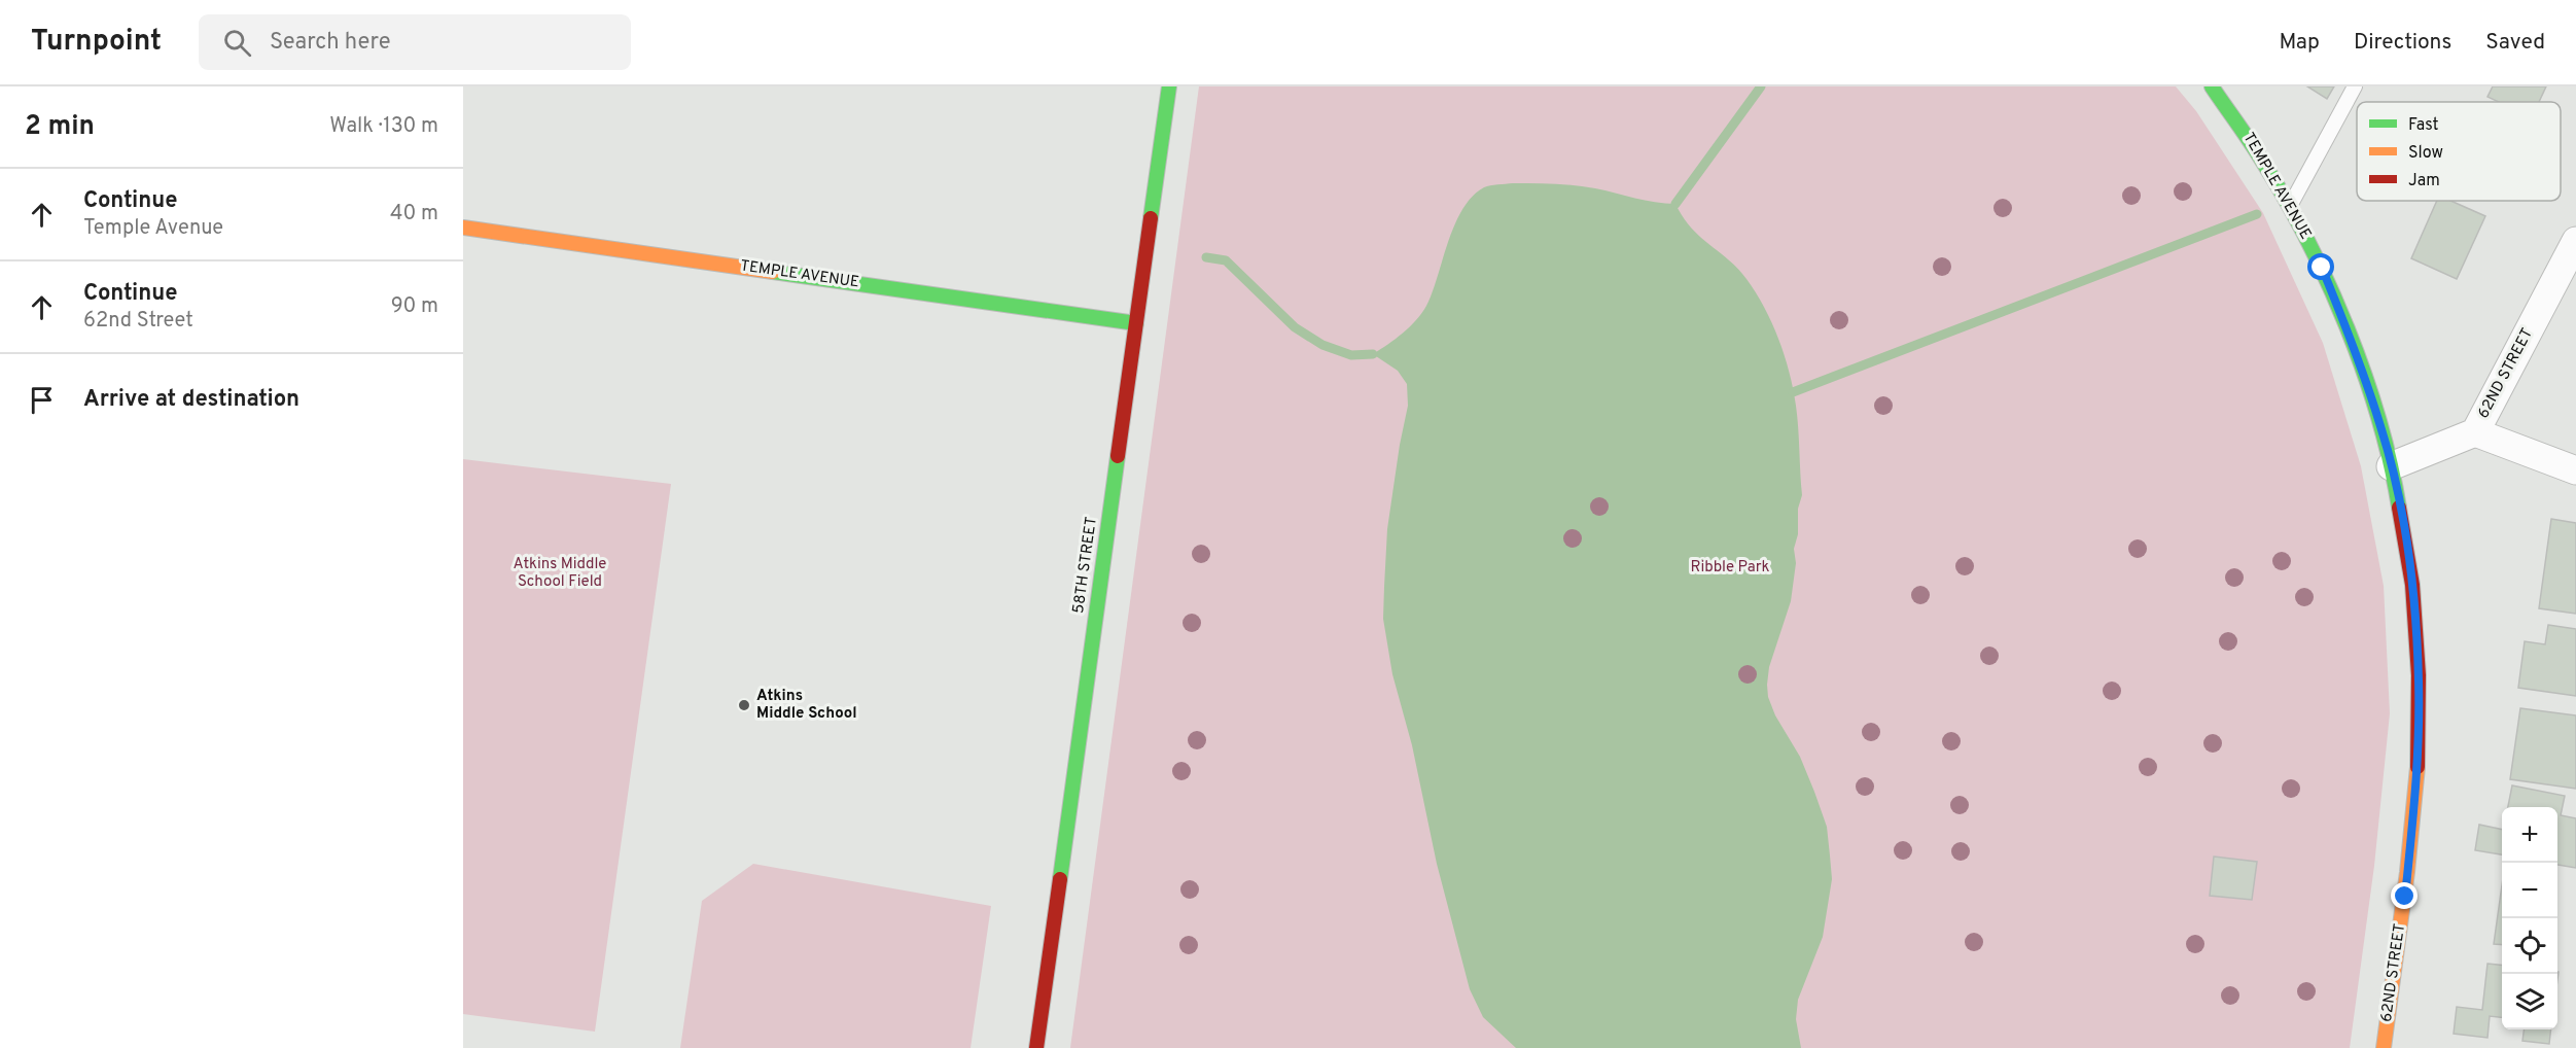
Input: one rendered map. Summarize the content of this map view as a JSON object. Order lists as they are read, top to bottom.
{
  "streets": {
    "street": ["TEMPLE AVENUE", "62ND STREET", "58TH STREET"]
  },
  "crossings": [
    ["TEMPLE AVENUE", "62ND STREET"],
    ["TEMPLE AVENUE", "58TH STREET"]
  ],
  "parks": ["Atkins Middle School Field", "Ribble Park"],
  "places": ["Atkins Middle School"],
  "legend": ["Fast", "Slow", "Jam"],
  "page": {
    "header": "Turnpoint",
    "search": "Search here",
    "nav": ["Map", "Directions", "Saved"],
    "heading": ["2 min", "Walk · 130 m"],
    "list": [
      ["Continue", "Temple Avenue", "40 m"],
      ["Continue", "62nd Street", "90 m"],
      "Arrive at destination"
    ],
    "map_buttons": ["+", "−"]
  }
}
